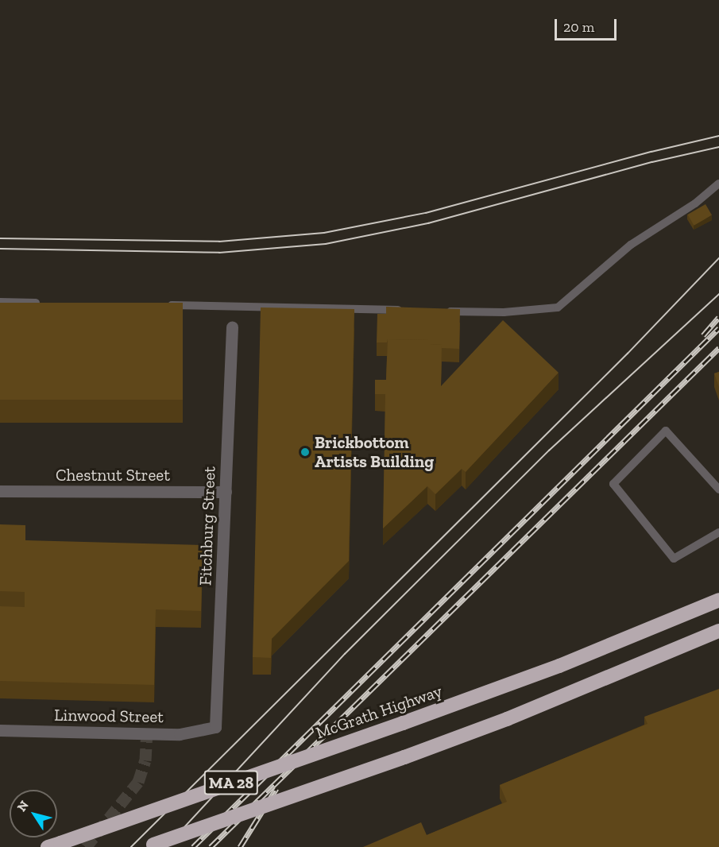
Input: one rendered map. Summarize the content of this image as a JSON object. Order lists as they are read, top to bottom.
{
  "streets": {
    "highway": ["McGrath Highway", "MA 28"],
    "street": ["Chestnut Street", "Fitchburg Street", "Linwood Street"]
  },
  "crossings": [
    ["Chestnut Street", "Fitchburg Street"],
    ["Fitchburg Street", "Linwood Street"]
  ],
  "places": ["Brickbottom Artists Building"],
  "scale_bar": "20 m",
  "north": "top left"
}
